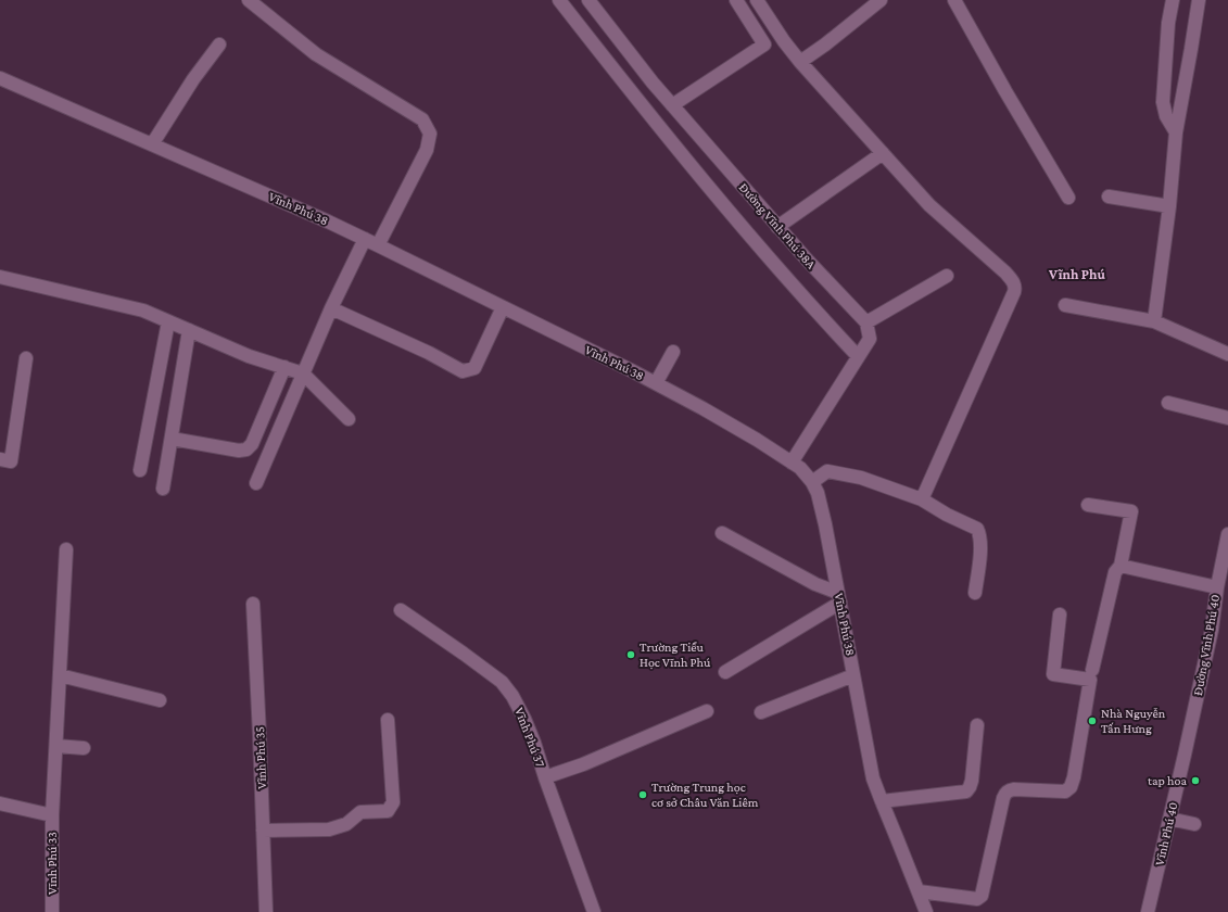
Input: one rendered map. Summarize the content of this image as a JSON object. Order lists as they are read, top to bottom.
{
  "streets": {
    "street": [
      "Vĩnh Phú 38",
      "Đường Vĩnh Phú 38A",
      "Đường Vĩnh Phú 40",
      "Vĩnh Phú 37",
      "Vĩnh Phú 35",
      "Vĩnh Phú 40",
      "Vĩnh Phú 33"
    ]
  },
  "crossings": [
    ["Đường Vĩnh Phú 40", "Vĩnh Phú 40"]
  ],
  "districts": ["Vĩnh Phú"],
  "places": [
    "Trường Tiểu Học Vĩnh Phú",
    "Nhà Nguyễn Tấn Hưng",
    "tap hoa",
    "Trường Trung học cơ sở Châu Văn Liêm"
  ]
}
